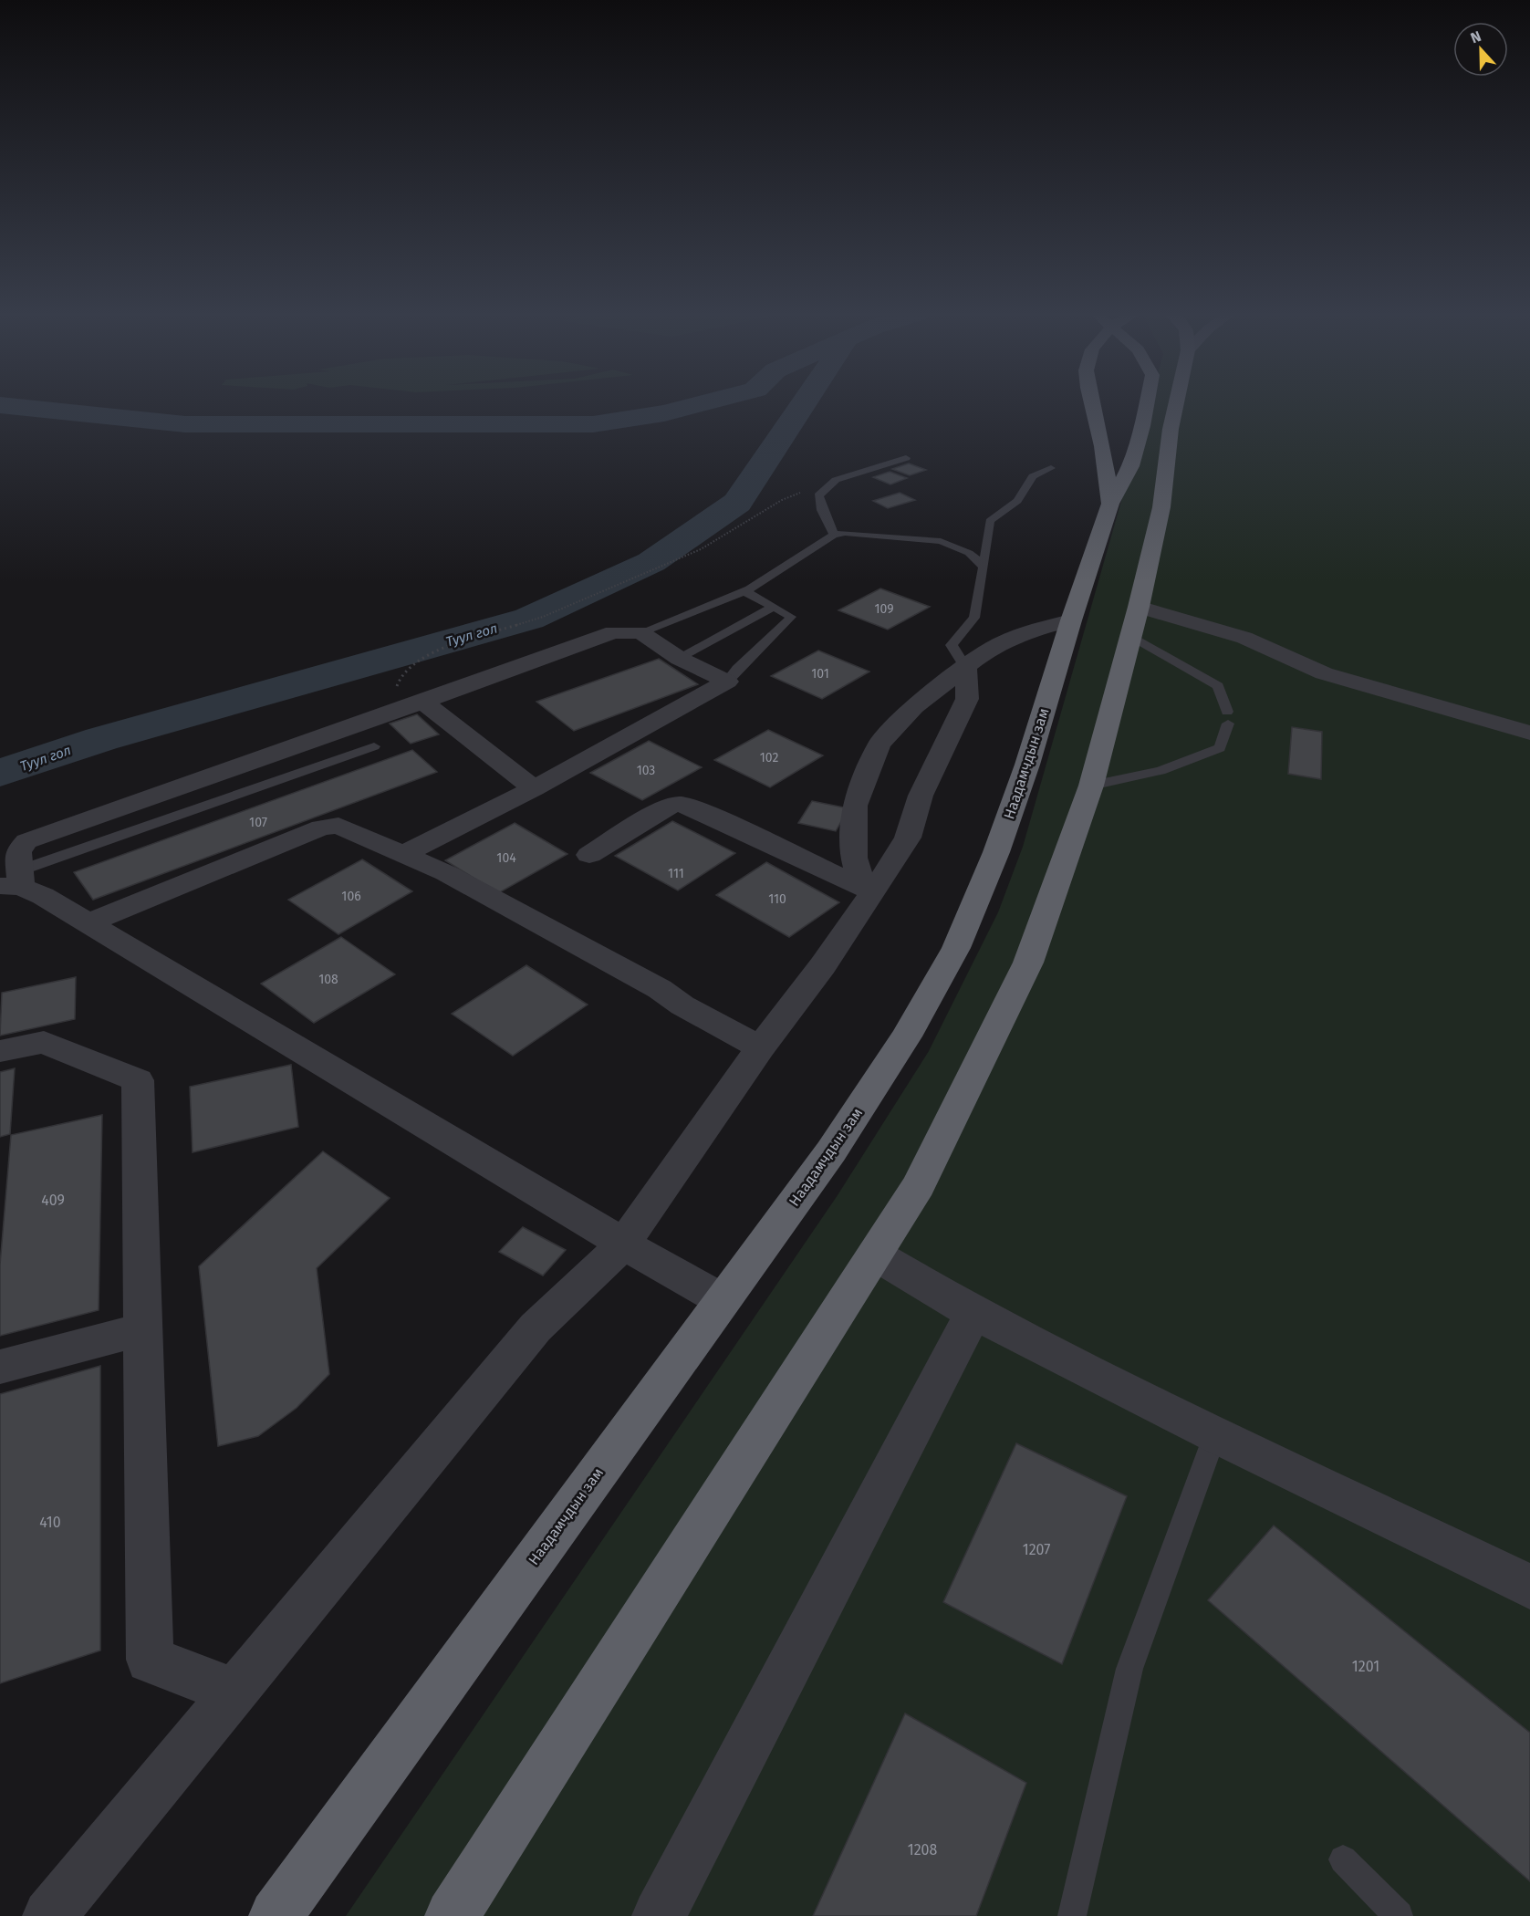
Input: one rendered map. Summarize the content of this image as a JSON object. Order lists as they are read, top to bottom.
{
  "streets": {
    "highway": ["Наадамчдын зам"]
  },
  "water": ["Туул гол"],
  "house_numbers": [
    "109",
    "101",
    "102",
    "103",
    "107",
    "104",
    "111",
    "106",
    "110",
    "108",
    "409",
    "410",
    "1207",
    "1201",
    "1208"
  ],
  "north": "top"
}
